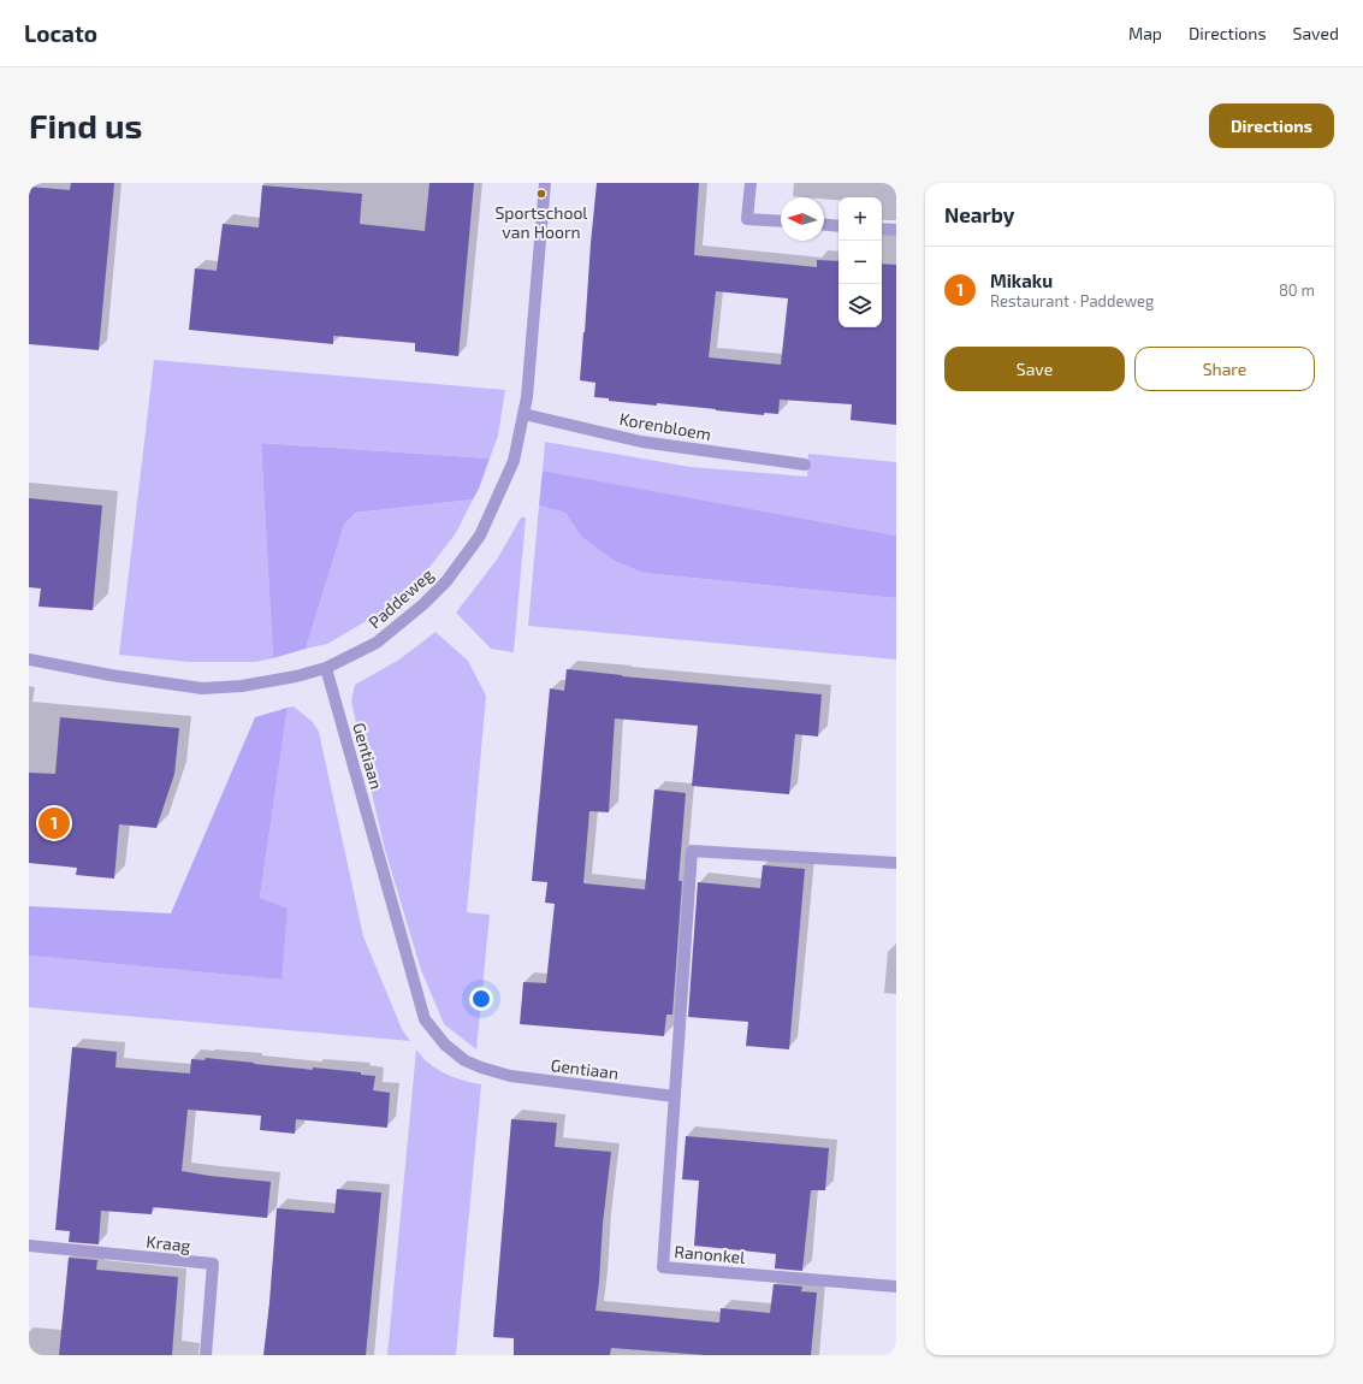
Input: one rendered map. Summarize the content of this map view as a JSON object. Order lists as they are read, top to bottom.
{
  "streets": {
    "street": [
      "Korenbloem",
      "Paddeweg",
      "Gentiaan",
      "Kraag",
      "Ranonkel"
    ]
  },
  "crossings": [
    ["Korenbloem", "Paddeweg"],
    ["Paddeweg", "Gentiaan"],
    ["Gentiaan", "Ranonkel"]
  ],
  "places": ["Sportschool van Hoorn"],
  "north": "left",
  "page": {
    "header": "Locato",
    "nav": ["Map", "Directions", "Saved"],
    "buttons": [
      "Directions",
      ["Save", "Share"]
    ],
    "title": "Find us",
    "heading": "Nearby",
    "map_buttons": ["+", "−"],
    "list": [
      {
        "mark": "1",
        "name": "Mikaku",
        "note": "Restaurant · Paddeweg",
        "value": "80 m"
      }
    ],
    "pins": "1"
  }
}
